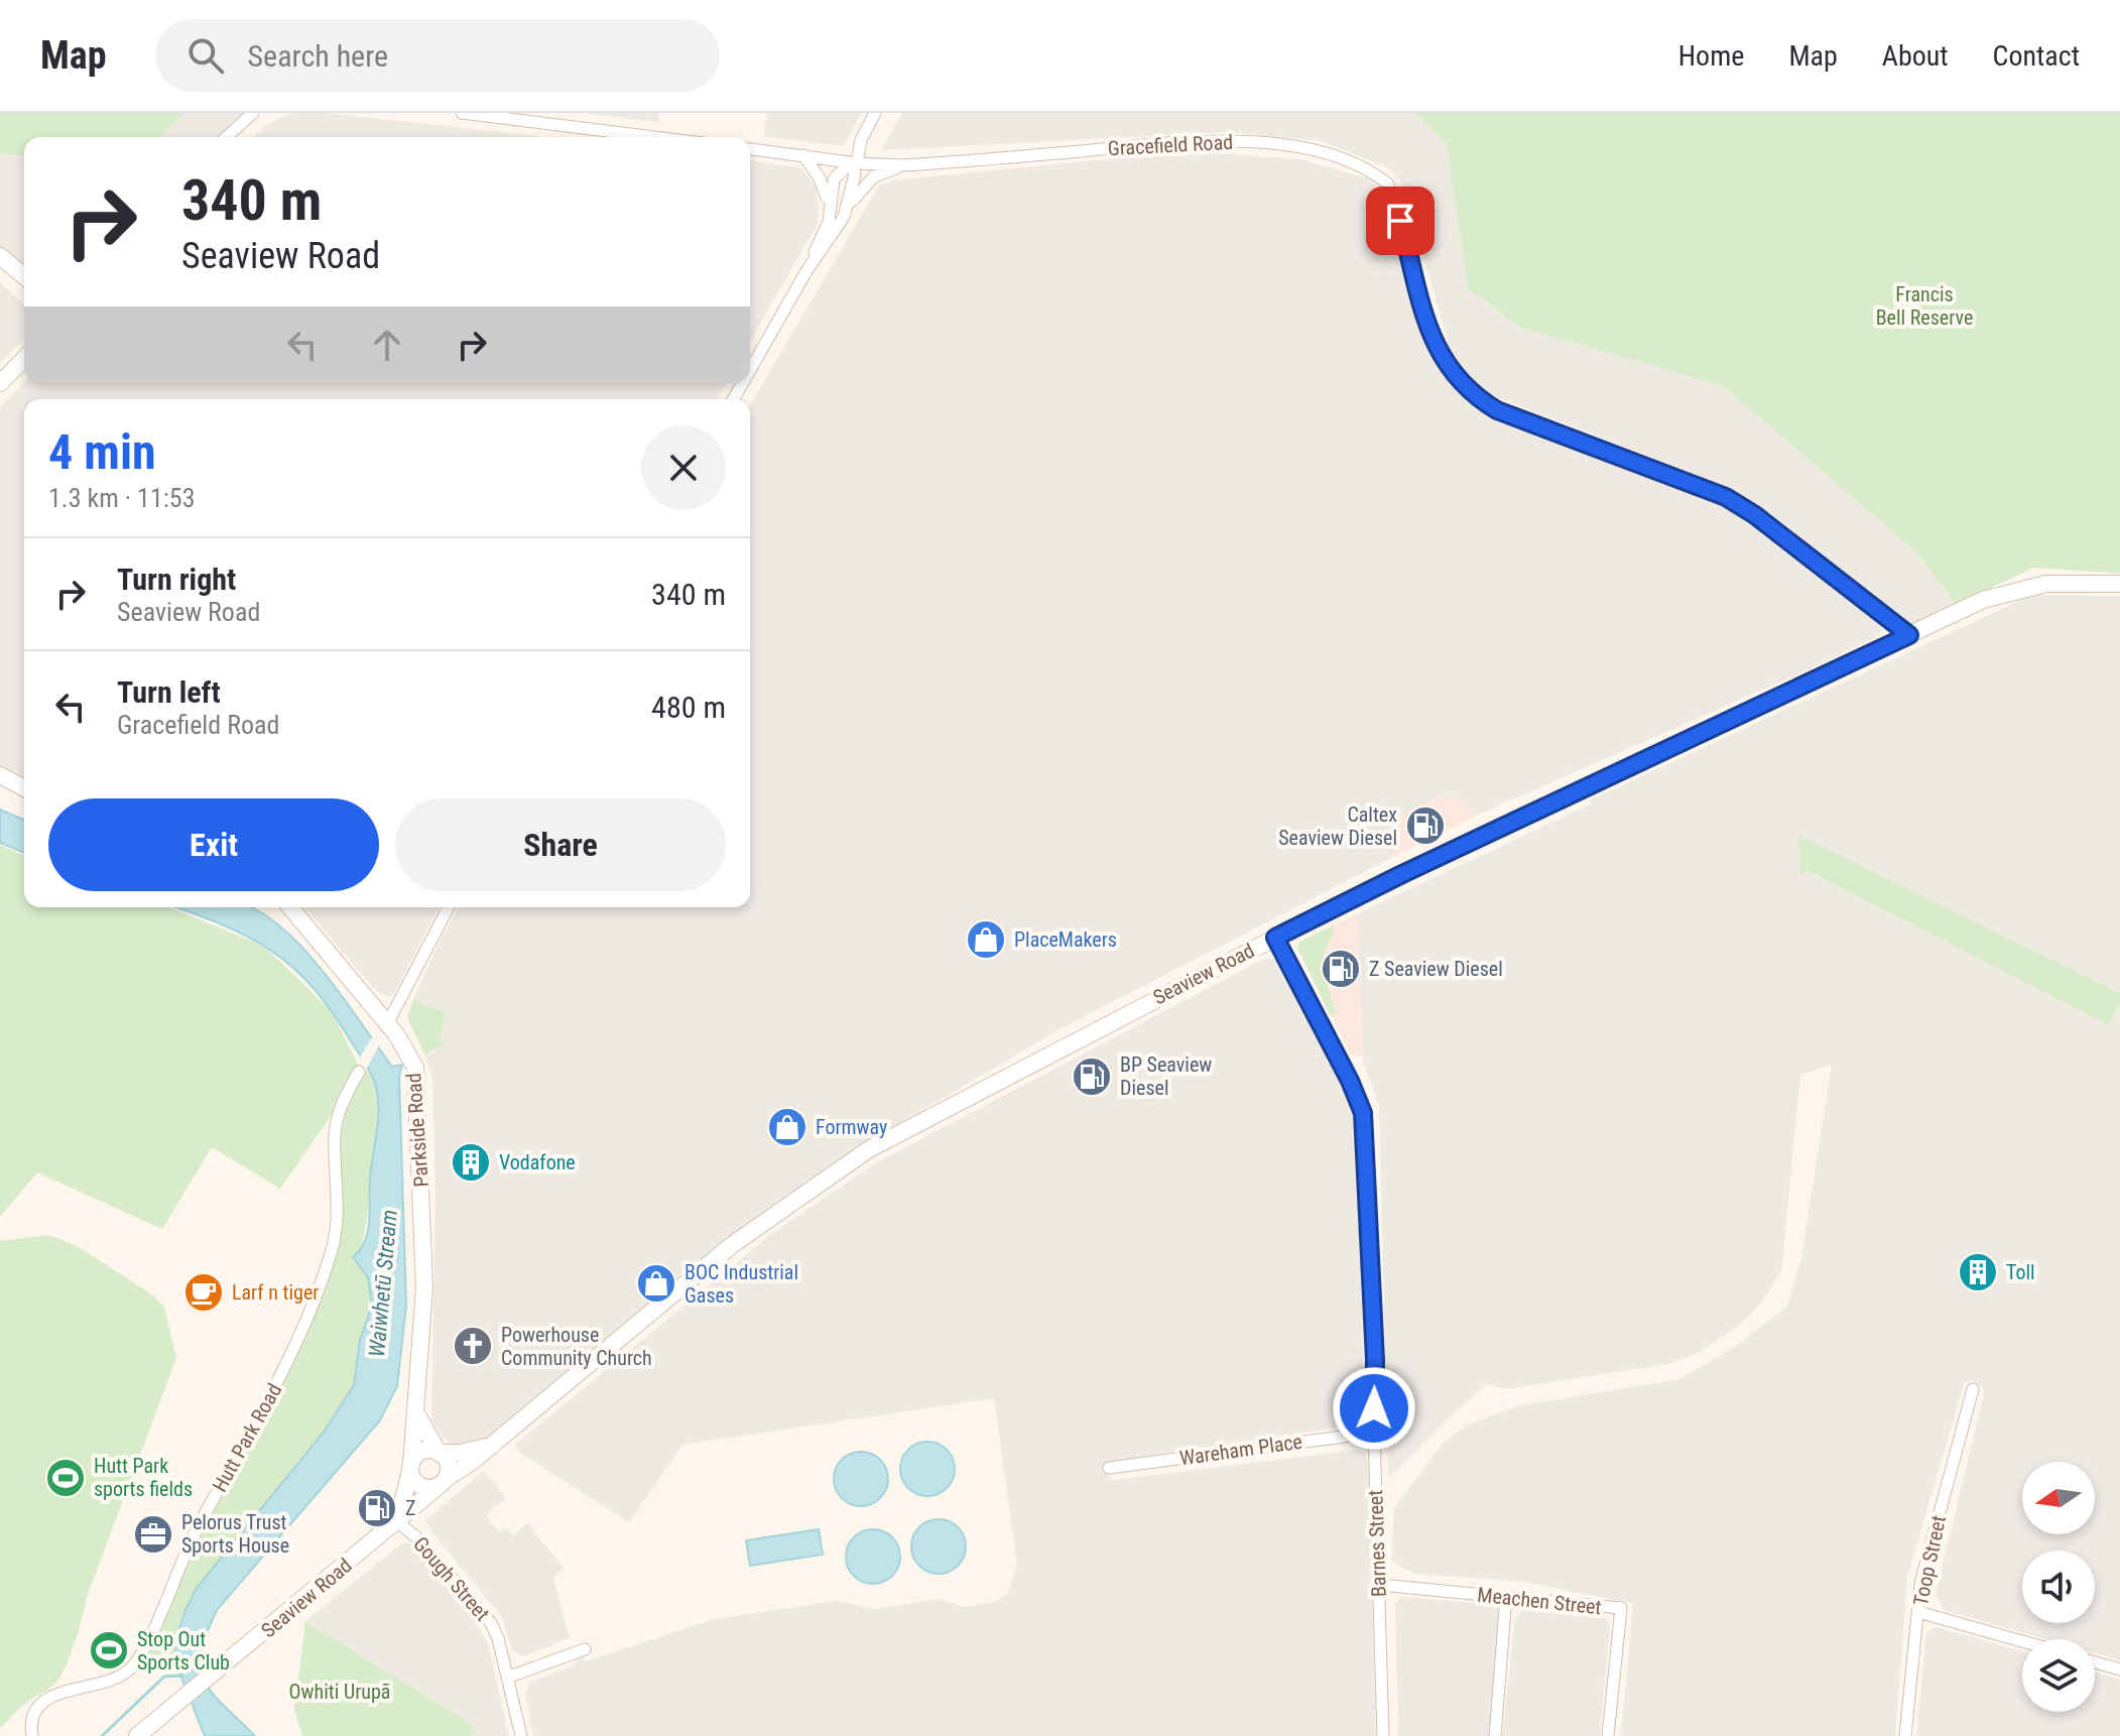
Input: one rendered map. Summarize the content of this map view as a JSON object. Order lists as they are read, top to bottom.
{
  "streets": {
    "main road": ["Seaview Road", "Parkside Road"],
    "street": [
      "Gracefield Road",
      "Hutt Park Road",
      "Wareham Place",
      "Barnes Street",
      "Toop Street",
      "Gough Street",
      "Meachen Street"
    ]
  },
  "crossings": [
    ["Gracefield Road", "Seaview Road"],
    ["Seaview Road", "Parkside Road"],
    ["Seaview Road", "Barnes Street"],
    ["Seaview Road", "Gough Street"],
    ["Wareham Place", "Barnes Street"],
    ["Barnes Street", "Meachen Street"]
  ],
  "water": ["Waiwhetū Stream"],
  "parks": ["Francis Bell Reserve", "Owhiti Urupā"],
  "places": {
    "fuel station": [
      "Caltex Seaview Diesel",
      "Z Seaview Diesel",
      "BP Seaview Diesel",
      "Z"
    ],
    "shop": ["PlaceMakers", "Formway", "BOC Industrial Gases"],
    "building": ["Vodafone", "Toll"],
    "cafe": ["Larf n tiger"],
    "church": ["Powerhouse Community Church"],
    "sports": ["Hutt Park sports fields", "Stop Out Sports Club"],
    "office": ["Pelorus Trust Sports House"]
  },
  "north": "left",
  "page": {
    "header": "Map",
    "search": "Search here",
    "nav": [
      "Home",
      "Map",
      "About",
      "Contact"
    ],
    "turn": ["340 m", "Seaview Road"],
    "heading": ["4 min", "1.3 km · 11:53"],
    "list": [
      {
        "name": "Turn right",
        "note": "Seaview Road",
        "value": "340 m"
      },
      {
        "name": "Turn left",
        "note": "Gracefield Road",
        "value": "480 m"
      }
    ],
    "buttons": ["Exit", "Share"]
  }
}
